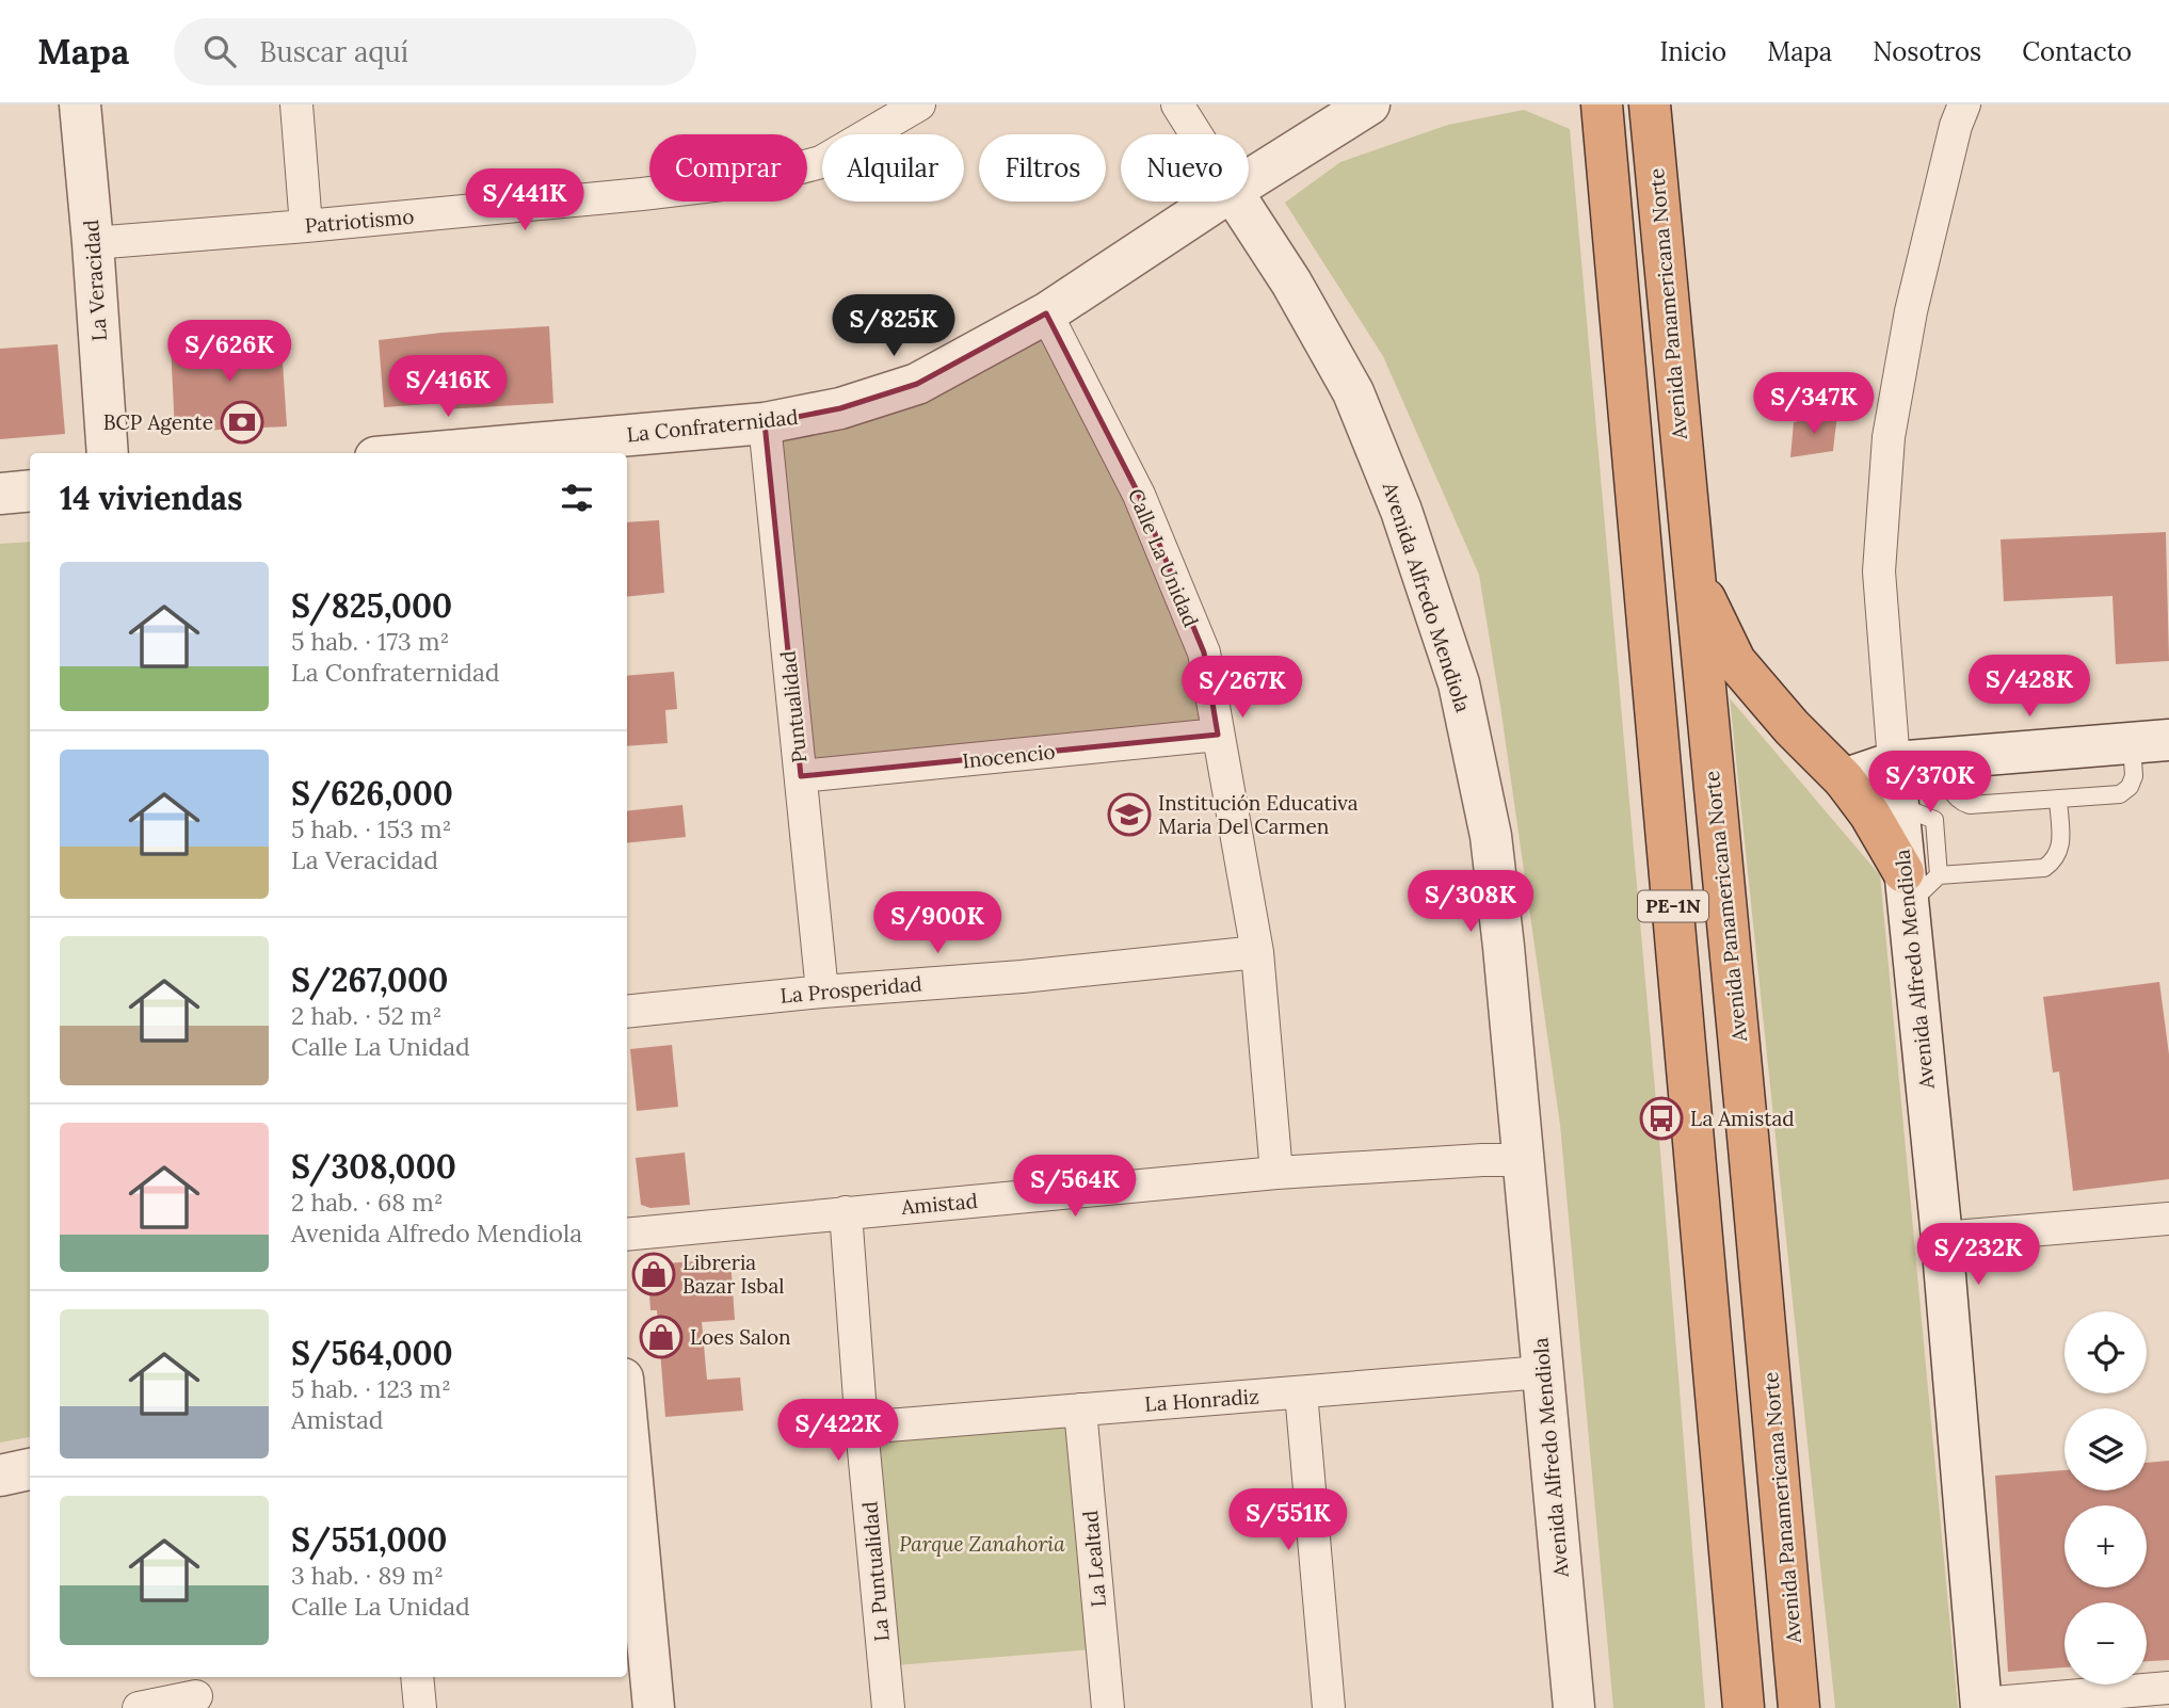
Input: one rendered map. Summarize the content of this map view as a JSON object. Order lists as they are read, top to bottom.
{
  "streets": {
    "highway": ["Avenida Panamericana Norte", "PE-1N"],
    "street": [
      "Patriotismo",
      "La Veracidad",
      "La Confraternidad",
      "Calle La Unidad",
      "Avenida Alfredo Mendiola",
      "Puntualidad",
      "Inocencio",
      "La Prosperidad",
      "Amistad",
      "La Honradiz",
      "La Lealtad",
      "La Puntualidad"
    ]
  },
  "crossings": [
    ["Patriotismo", "La Veracidad"],
    ["La Confraternidad", "Calle La Unidad"],
    ["La Confraternidad", "Puntualidad"],
    ["Calle La Unidad", "Inocencio"],
    ["Calle La Unidad", "La Prosperidad"],
    ["Calle La Unidad", "Amistad"],
    ["Avenida Alfredo Mendiola", "Amistad"],
    ["Avenida Alfredo Mendiola", "La Honradiz"],
    ["Puntualidad", "Inocencio"],
    ["Puntualidad", "La Prosperidad"],
    ["Amistad", "La Puntualidad"],
    ["La Honradiz", "La Lealtad"],
    ["La Honradiz", "La Puntualidad"]
  ],
  "parks": ["Parque Zanahoria"],
  "places": {
    "bank": ["BCP Agente"],
    "school or university": ["Institución Educativa Maria Del Carmen"],
    "bus stop": ["La Amistad"],
    "shop": ["Libreria Bazar Isbal", "Loes Salon"]
  },
  "page": {
    "header": "Mapa",
    "search": "Buscar aquí",
    "nav": [
      "Inicio",
      "Mapa",
      "Nosotros",
      "Contacto"
    ],
    "chip": [
      "Comprar",
      "Alquilar",
      "Filtros",
      "Nuevo"
    ],
    "price": [
      "S/441K",
      "S/825K",
      "S/626K",
      "S/416K",
      "S/347K",
      "S/428K",
      "S/267K",
      "S/370K",
      "S/308K",
      "S/900K",
      "S/564K",
      "S/232K",
      "S/422K",
      "S/551K"
    ],
    "heading": "14 viviendas",
    "list": [
      {
        "name": "S/825,000",
        "note": "5 hab. · 173 m² · La Confraternidad"
      },
      {
        "name": "S/626,000",
        "note": "5 hab. · 153 m² · La Veracidad"
      },
      {
        "name": "S/267,000",
        "note": "2 hab. · 52 m² · Calle La Unidad"
      },
      {
        "name": "S/308,000",
        "note": "2 hab. · 68 m² · Avenida Alfredo Mendiola"
      },
      {
        "name": "S/564,000",
        "note": "5 hab. · 123 m² · Amistad"
      },
      {
        "name": "S/551,000",
        "note": "3 hab. · 89 m² · Calle La Unidad"
      }
    ],
    "map_buttons": ["+", "−"]
  }
}
